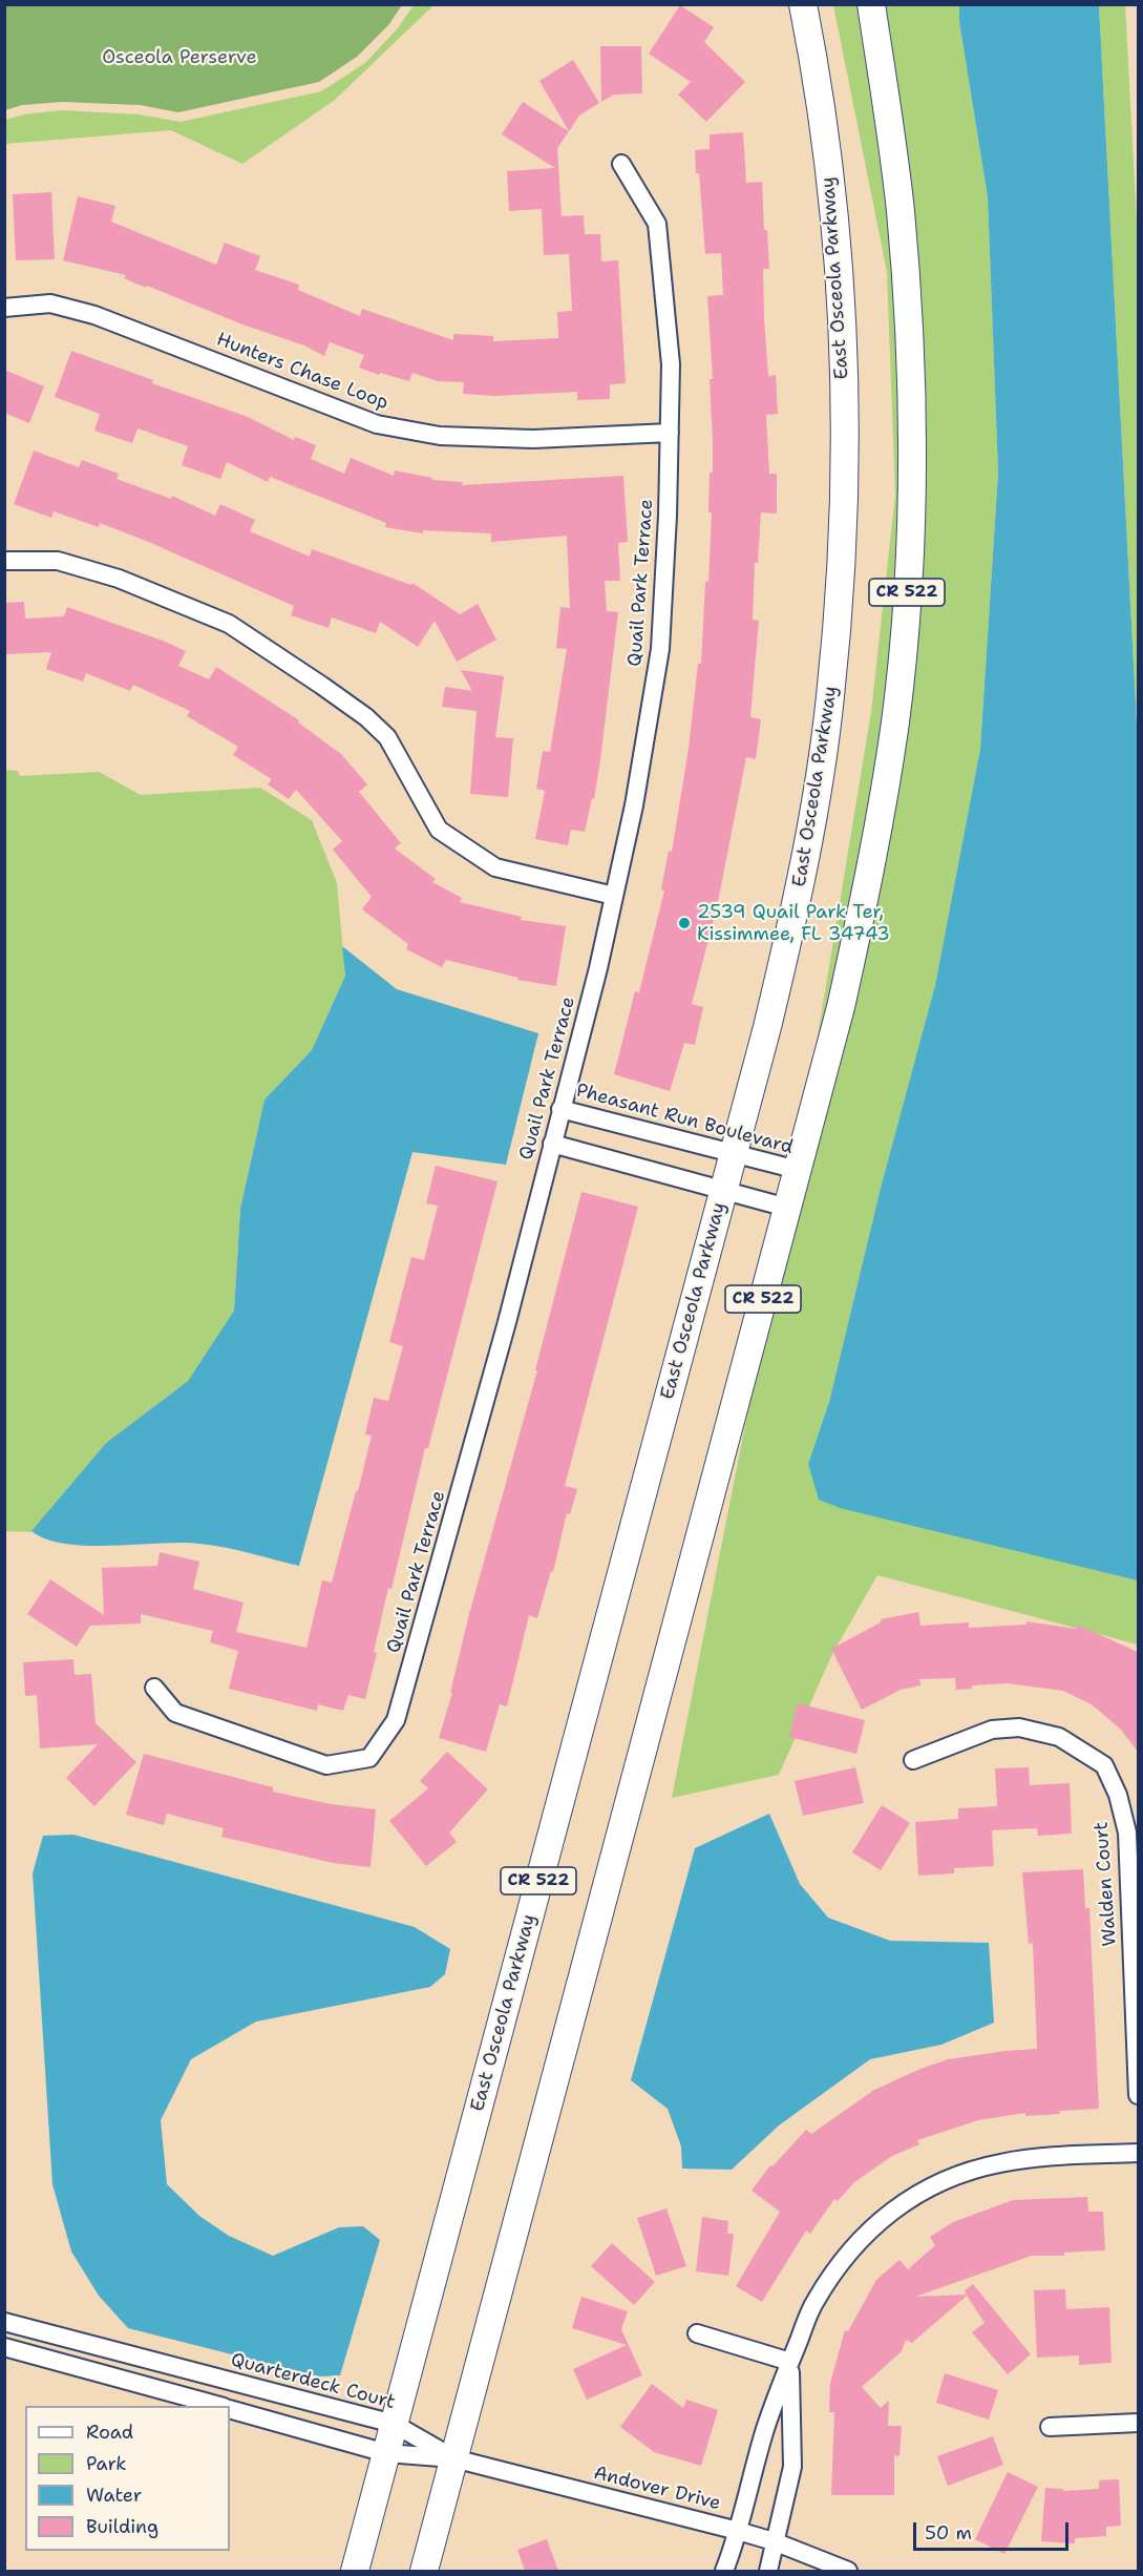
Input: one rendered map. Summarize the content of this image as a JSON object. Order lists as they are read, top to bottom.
{
  "streets": {
    "main road": ["East Osceola Parkway", "CR 522"],
    "street": [
      "Hunters Chase Loop",
      "Quail Park Terrace",
      "Pheasant Run Boulevard",
      "Walden Court",
      "Quarterdeck Court",
      "Andover Drive"
    ]
  },
  "crossings": [
    ["East Osceola Parkway", "Pheasant Run Boulevard"],
    ["East Osceola Parkway", "Quarterdeck Court"],
    ["Hunters Chase Loop", "Quail Park Terrace"],
    ["Quail Park Terrace", "Pheasant Run Boulevard"],
    ["CR 522", "Pheasant Run Boulevard"],
    ["CR 522", "Quarterdeck Court"],
    ["CR 522", "Andover Drive"],
    ["Quarterdeck Court", "Andover Drive"]
  ],
  "parks": ["Osceola Perserve"],
  "places": ["2539 Quail Park Ter, Kissimmee, FL 34743"],
  "legend": [
    "Road",
    "Park",
    "Water",
    "Building"
  ],
  "scale_bar": "50 m"
}
